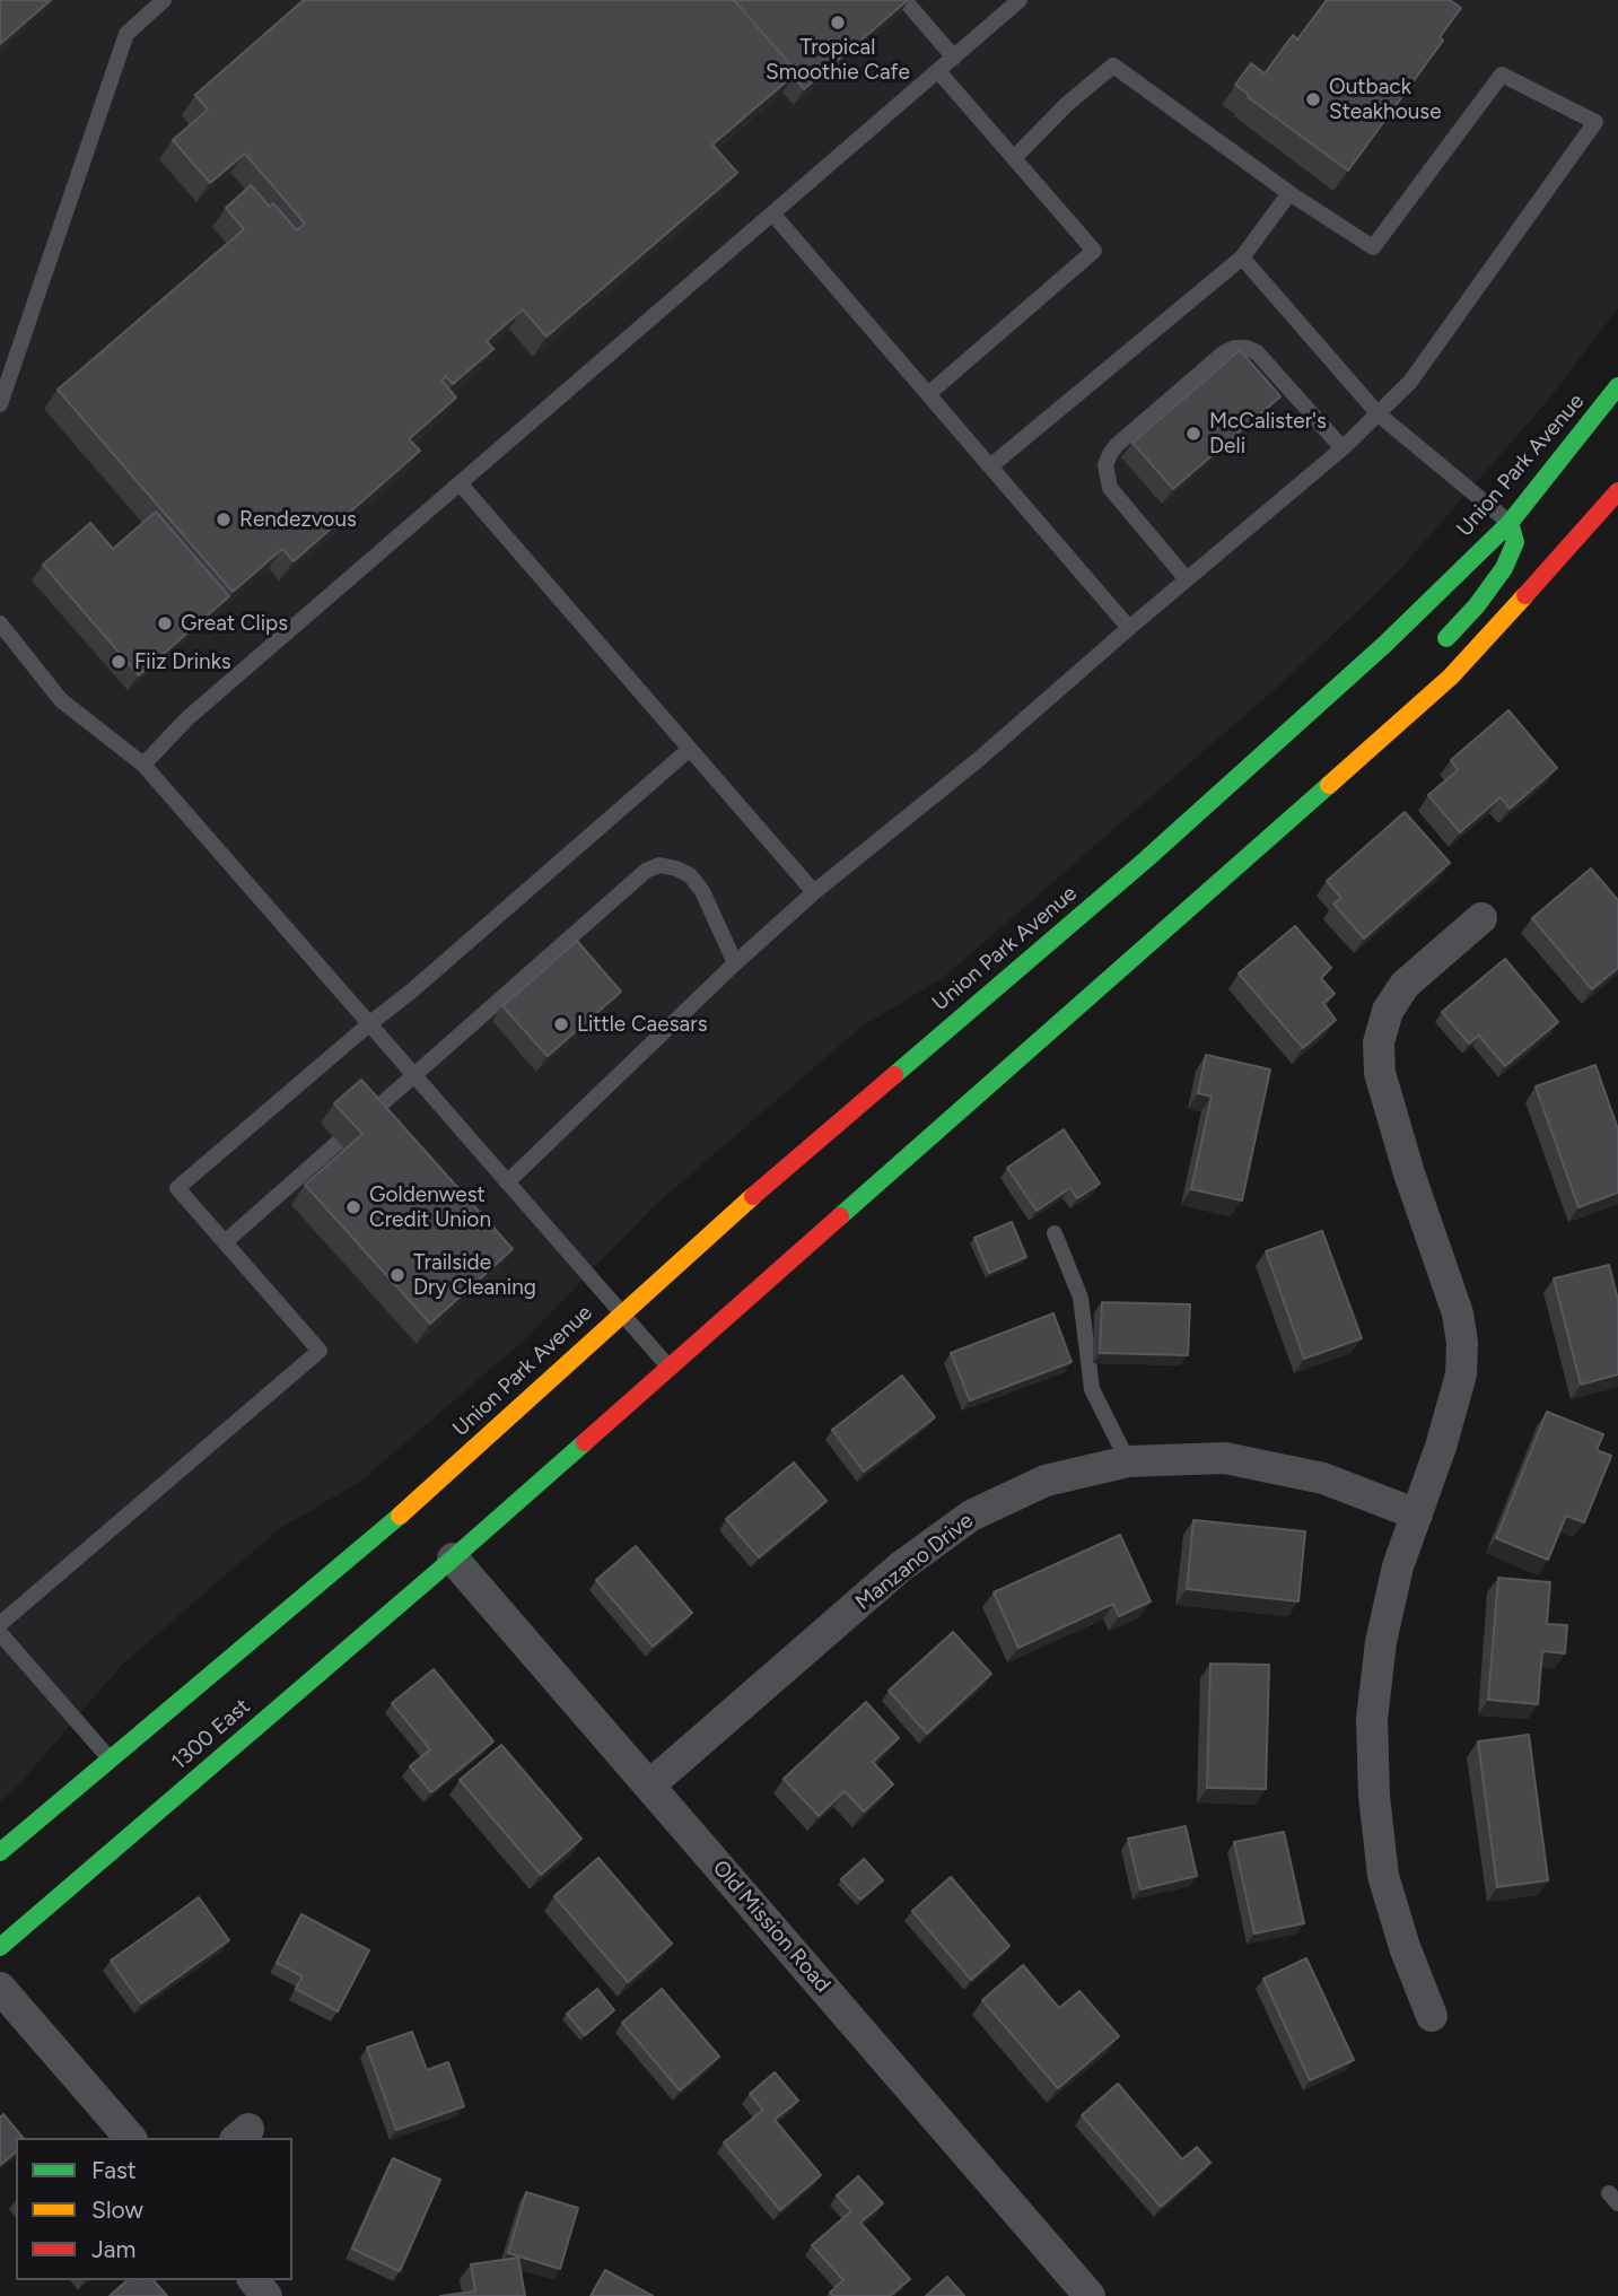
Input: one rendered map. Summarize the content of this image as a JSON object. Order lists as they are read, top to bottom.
{
  "streets": {
    "main road": ["Union Park Avenue", "1300 East"],
    "street": ["Manzano Drive", "Old Mission Road"]
  },
  "crossings": [
    ["Union Park Avenue", "1300 East"],
    ["Manzano Drive", "Old Mission Road"],
    ["1300 East", "Old Mission Road"]
  ],
  "places": [
    "Tropical Smoothie Cafe",
    "Outback Steakhouse",
    "McCalister's Deli",
    "Rendezvous",
    "Great Clips",
    "Fiiz Drinks",
    "Little Caesars",
    "Goldenwest Credit Union",
    "Trailside Dry Cleaning"
  ],
  "legend": ["Fast", "Slow", "Jam"]
}
